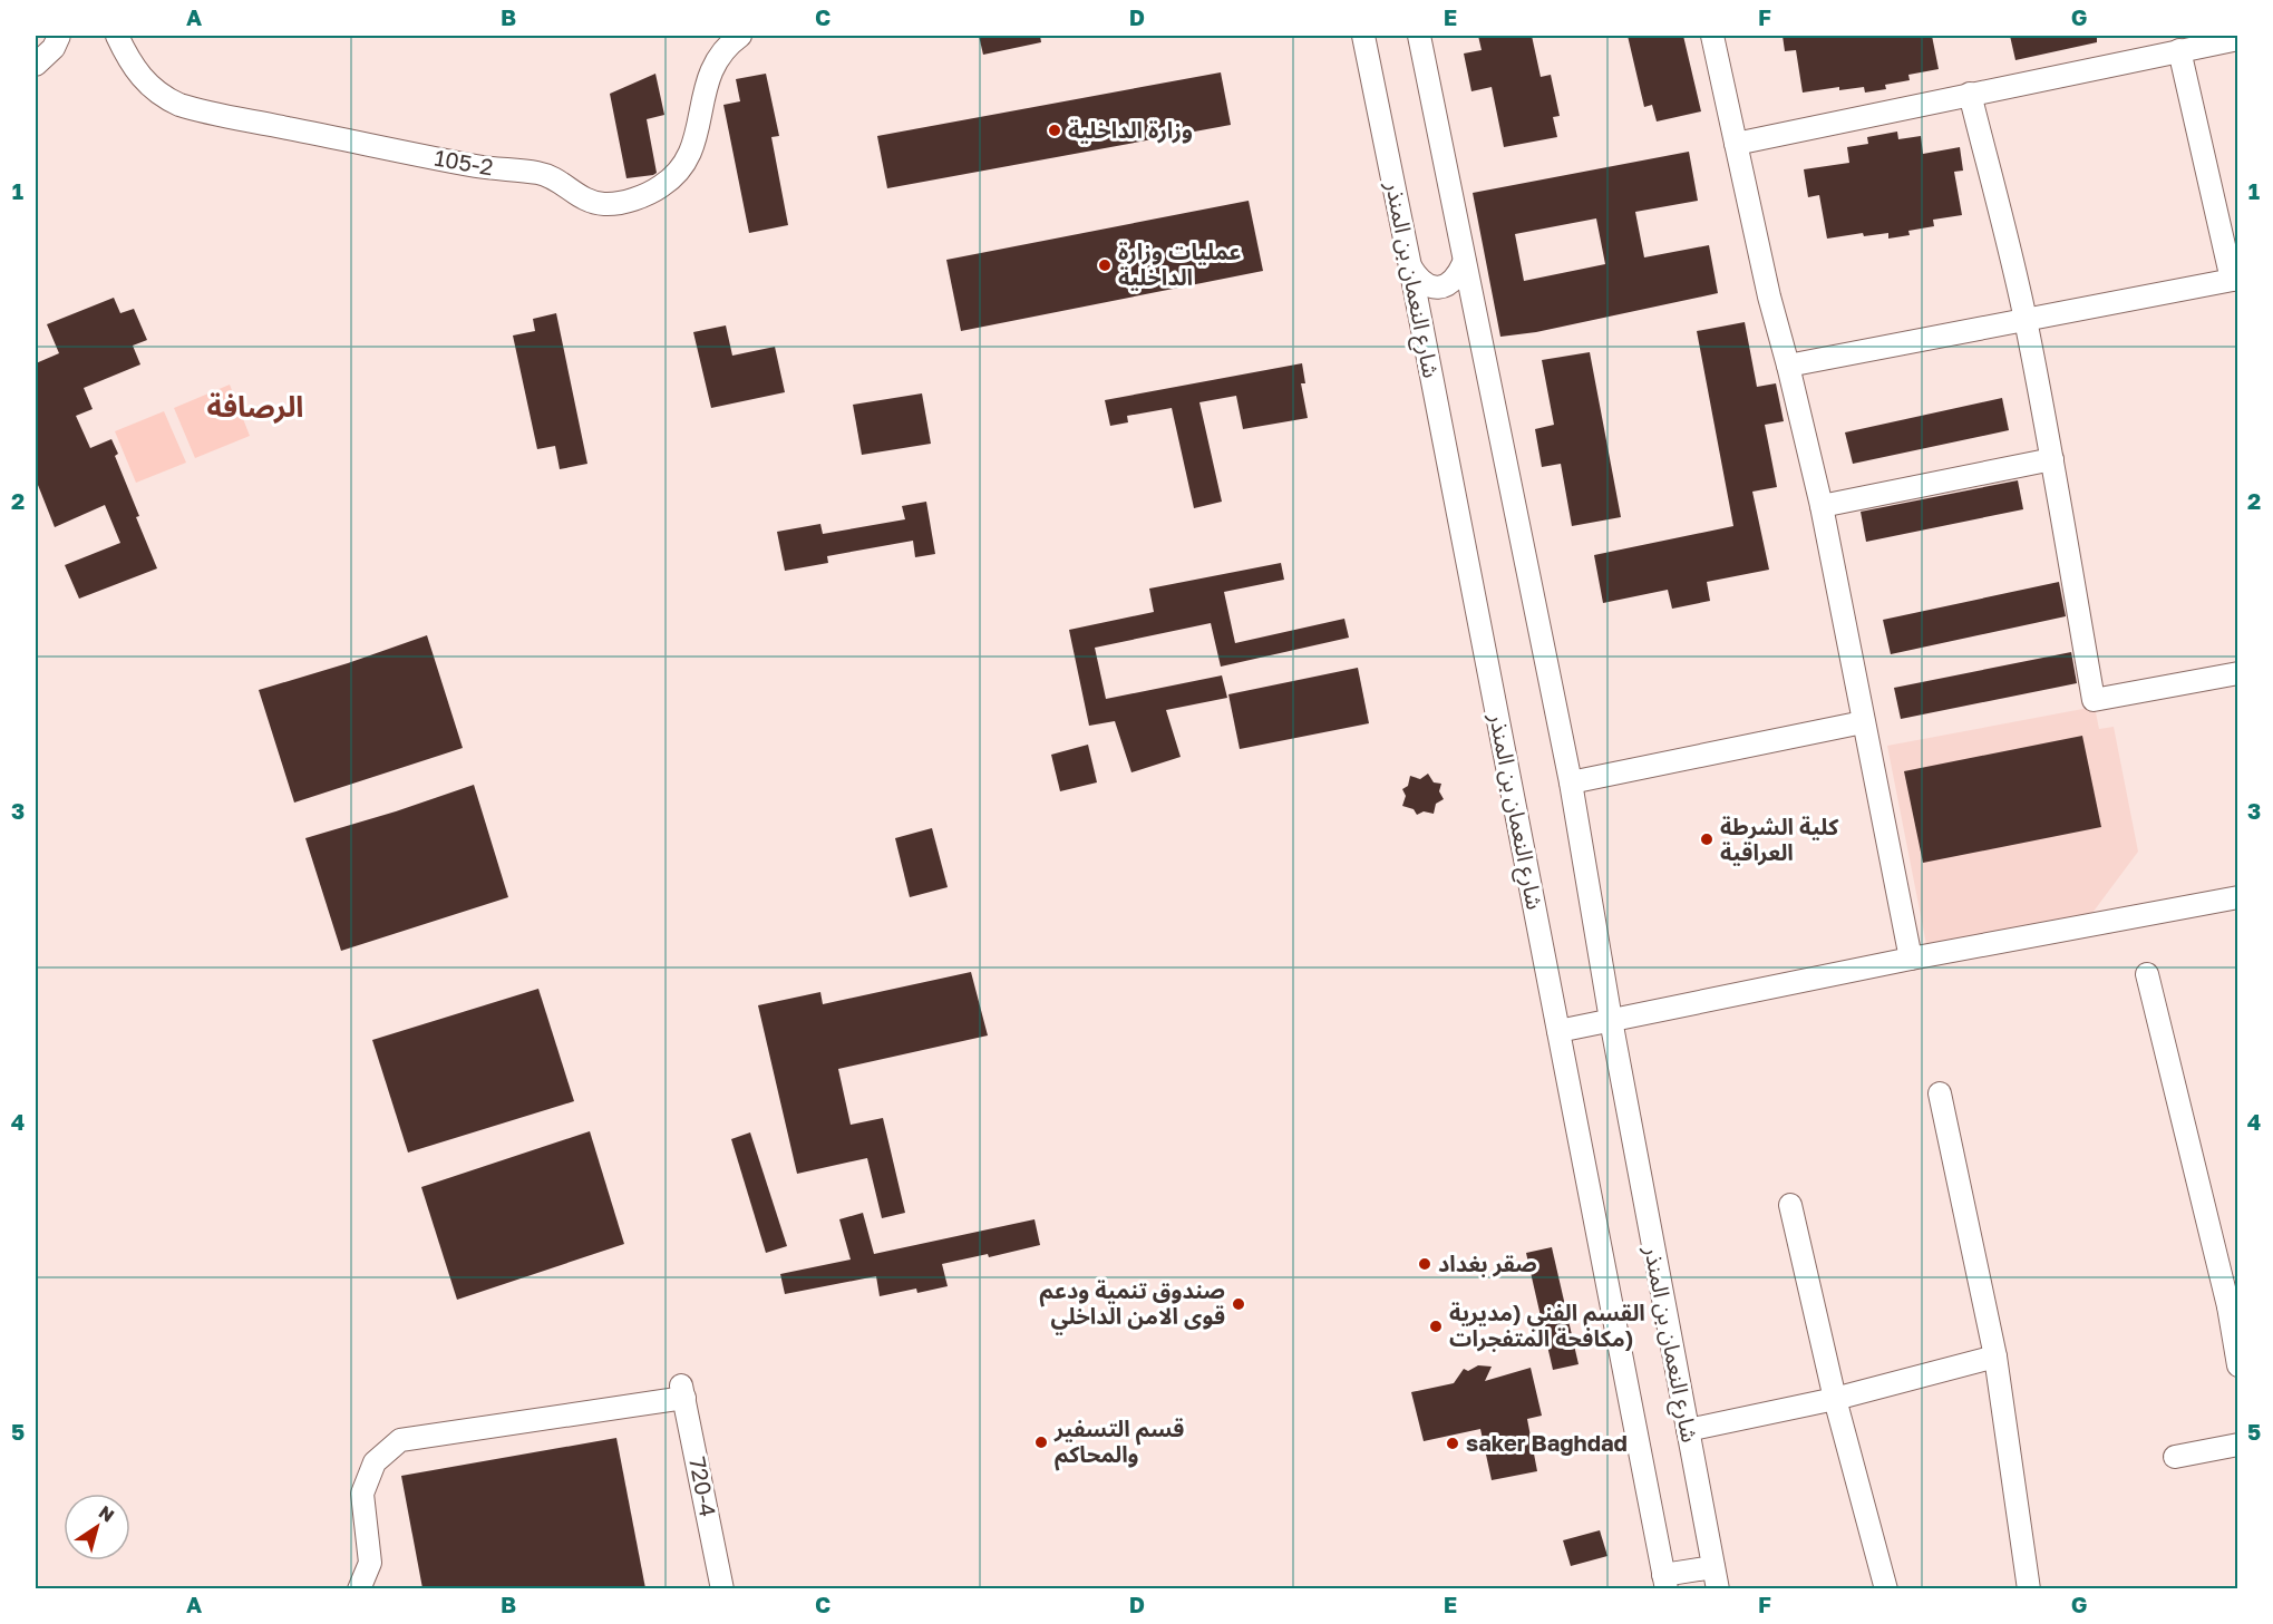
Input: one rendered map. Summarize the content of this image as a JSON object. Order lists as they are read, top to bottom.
{
  "streets": {
    "street": ["105-2", "شارع النعمان بن المنذر", "720-4"]
  },
  "districts": ["الرصافة"],
  "places": [
    "وزارة الداخلية",
    "عمليات وزارة الداخلية",
    "كلية الشرطة العراقية",
    "صقر بغداد",
    "صندوق تنمية ودعم قوى الامن الداخلي",
    "القسم الفني (مديرية مكافحة المتفجرات)",
    "قسم التسفير والمحاكم",
    "saker Baghdad"
  ],
  "north": "top right",
  "grid": {
    "columns": [
      "A",
      "B",
      "C",
      "D",
      "E",
      "F",
      "G"
    ],
    "rows": [
      "1",
      "2",
      "3",
      "4",
      "5"
    ]
  }
}
